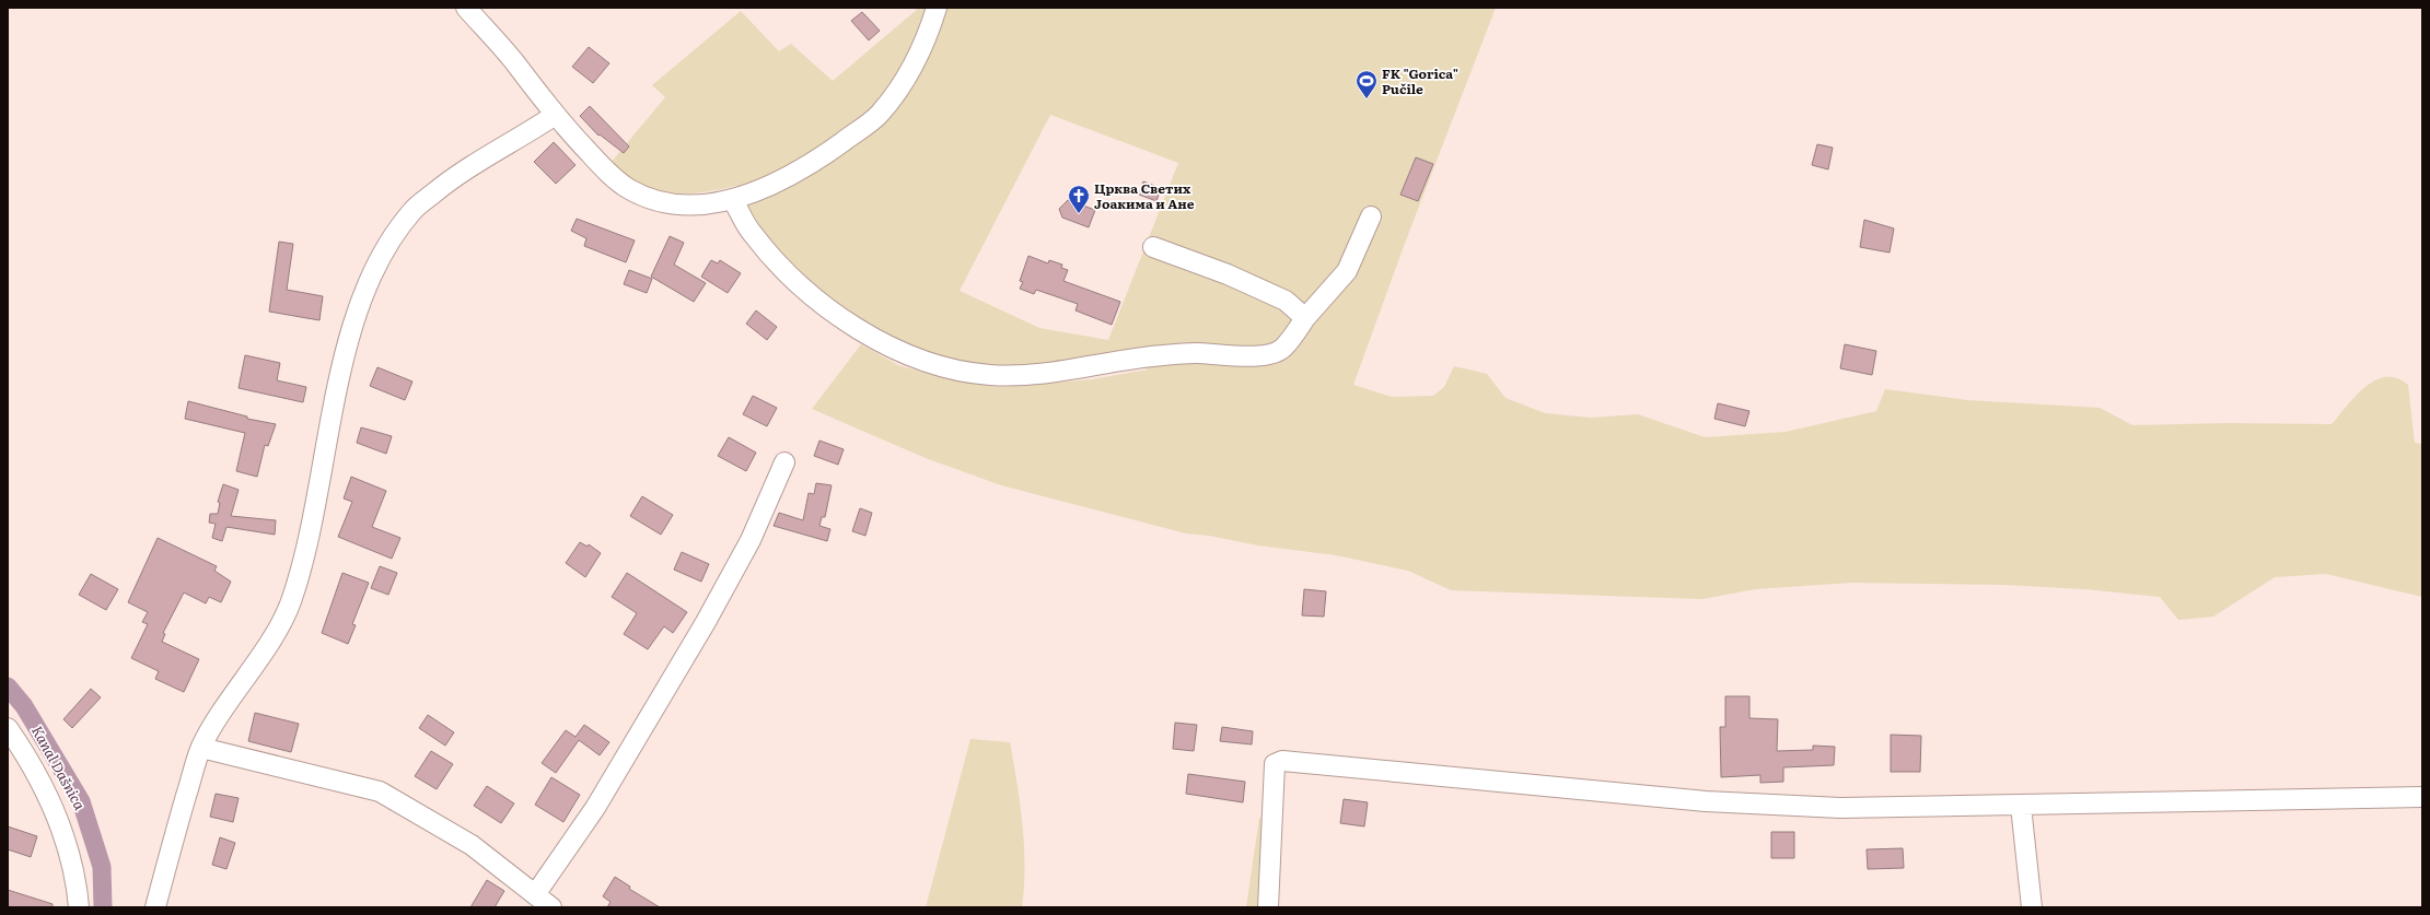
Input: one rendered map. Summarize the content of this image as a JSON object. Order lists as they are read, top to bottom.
{
  "water": ["Kanal Dašnica"],
  "places": {
    "sports": ["FK \"Gorica\" Pučile"],
    "church": ["Црква Светих Јоакима и Ане"]
  }
}
